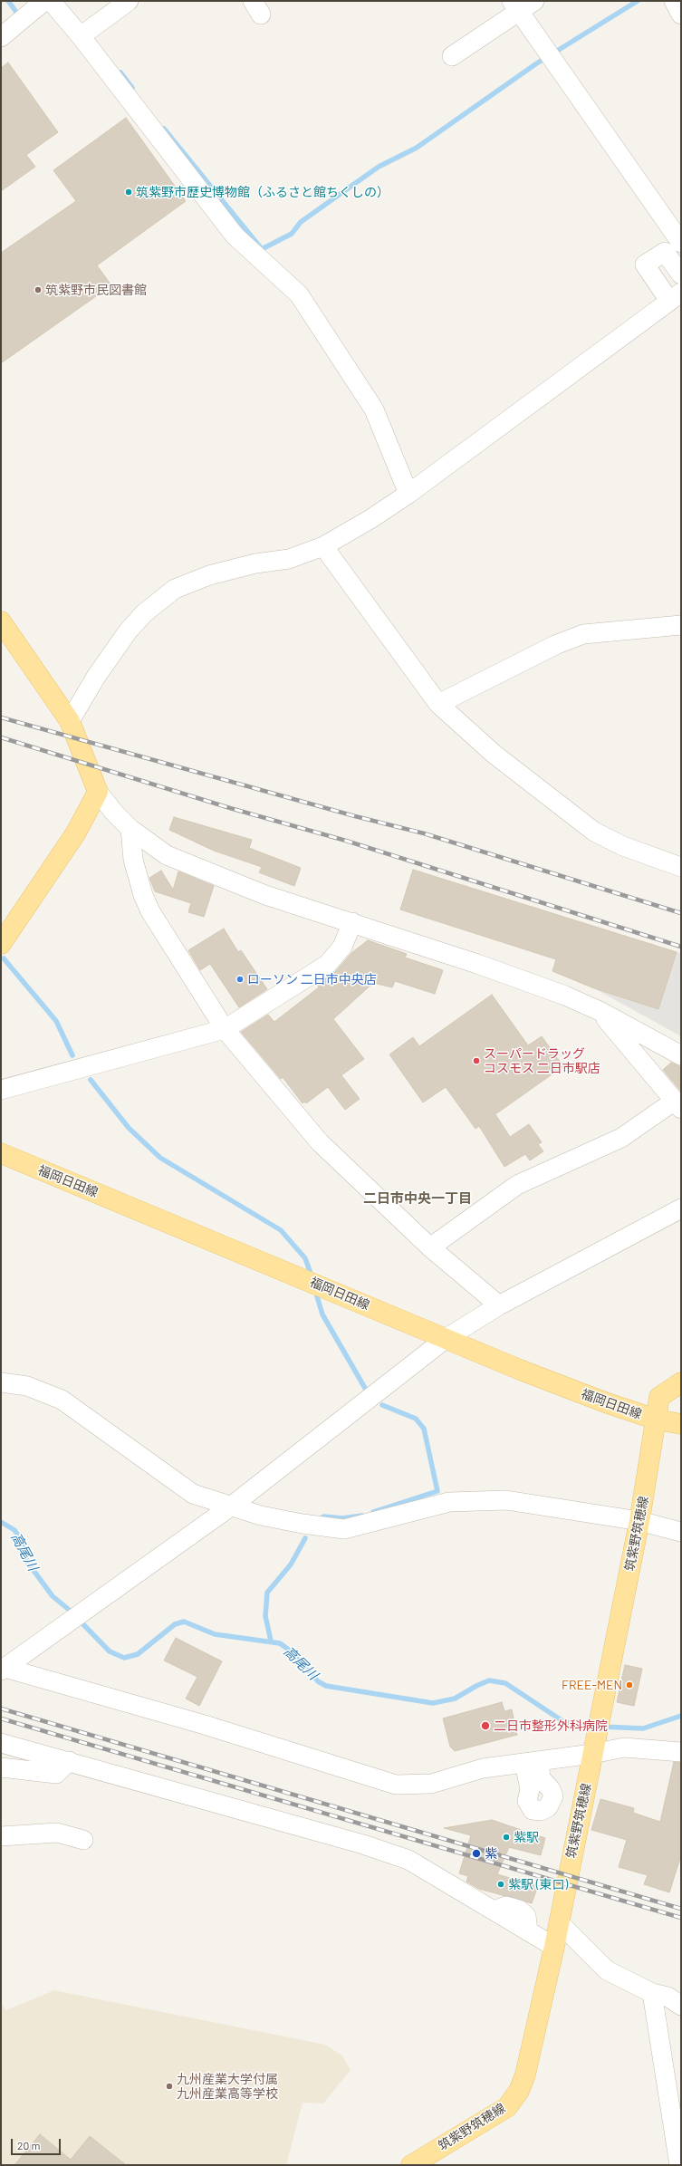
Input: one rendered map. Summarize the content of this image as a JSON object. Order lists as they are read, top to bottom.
{
  "streets": {
    "main road": ["福岡日田線", "筑紫野筑穂線"]
  },
  "crossings": [
    ["福岡日田線", "筑紫野筑穂線"]
  ],
  "districts": ["二日市中央一丁目"],
  "water": ["高尾川"],
  "places": [
    "筑紫野市歴史博物館（ふるさと館ちくしの）",
    "筑紫野市民図書館",
    "ローソン 二日市中央店",
    "スーパードラッグ コスモス 二日市駅店",
    "FREE-MEN",
    "二日市整形外科病院",
    "紫駅",
    "紫",
    "紫駅 (東口)",
    "九州産業大学付属 九州産業高等学校"
  ],
  "scale_bar": "20 m"
}
